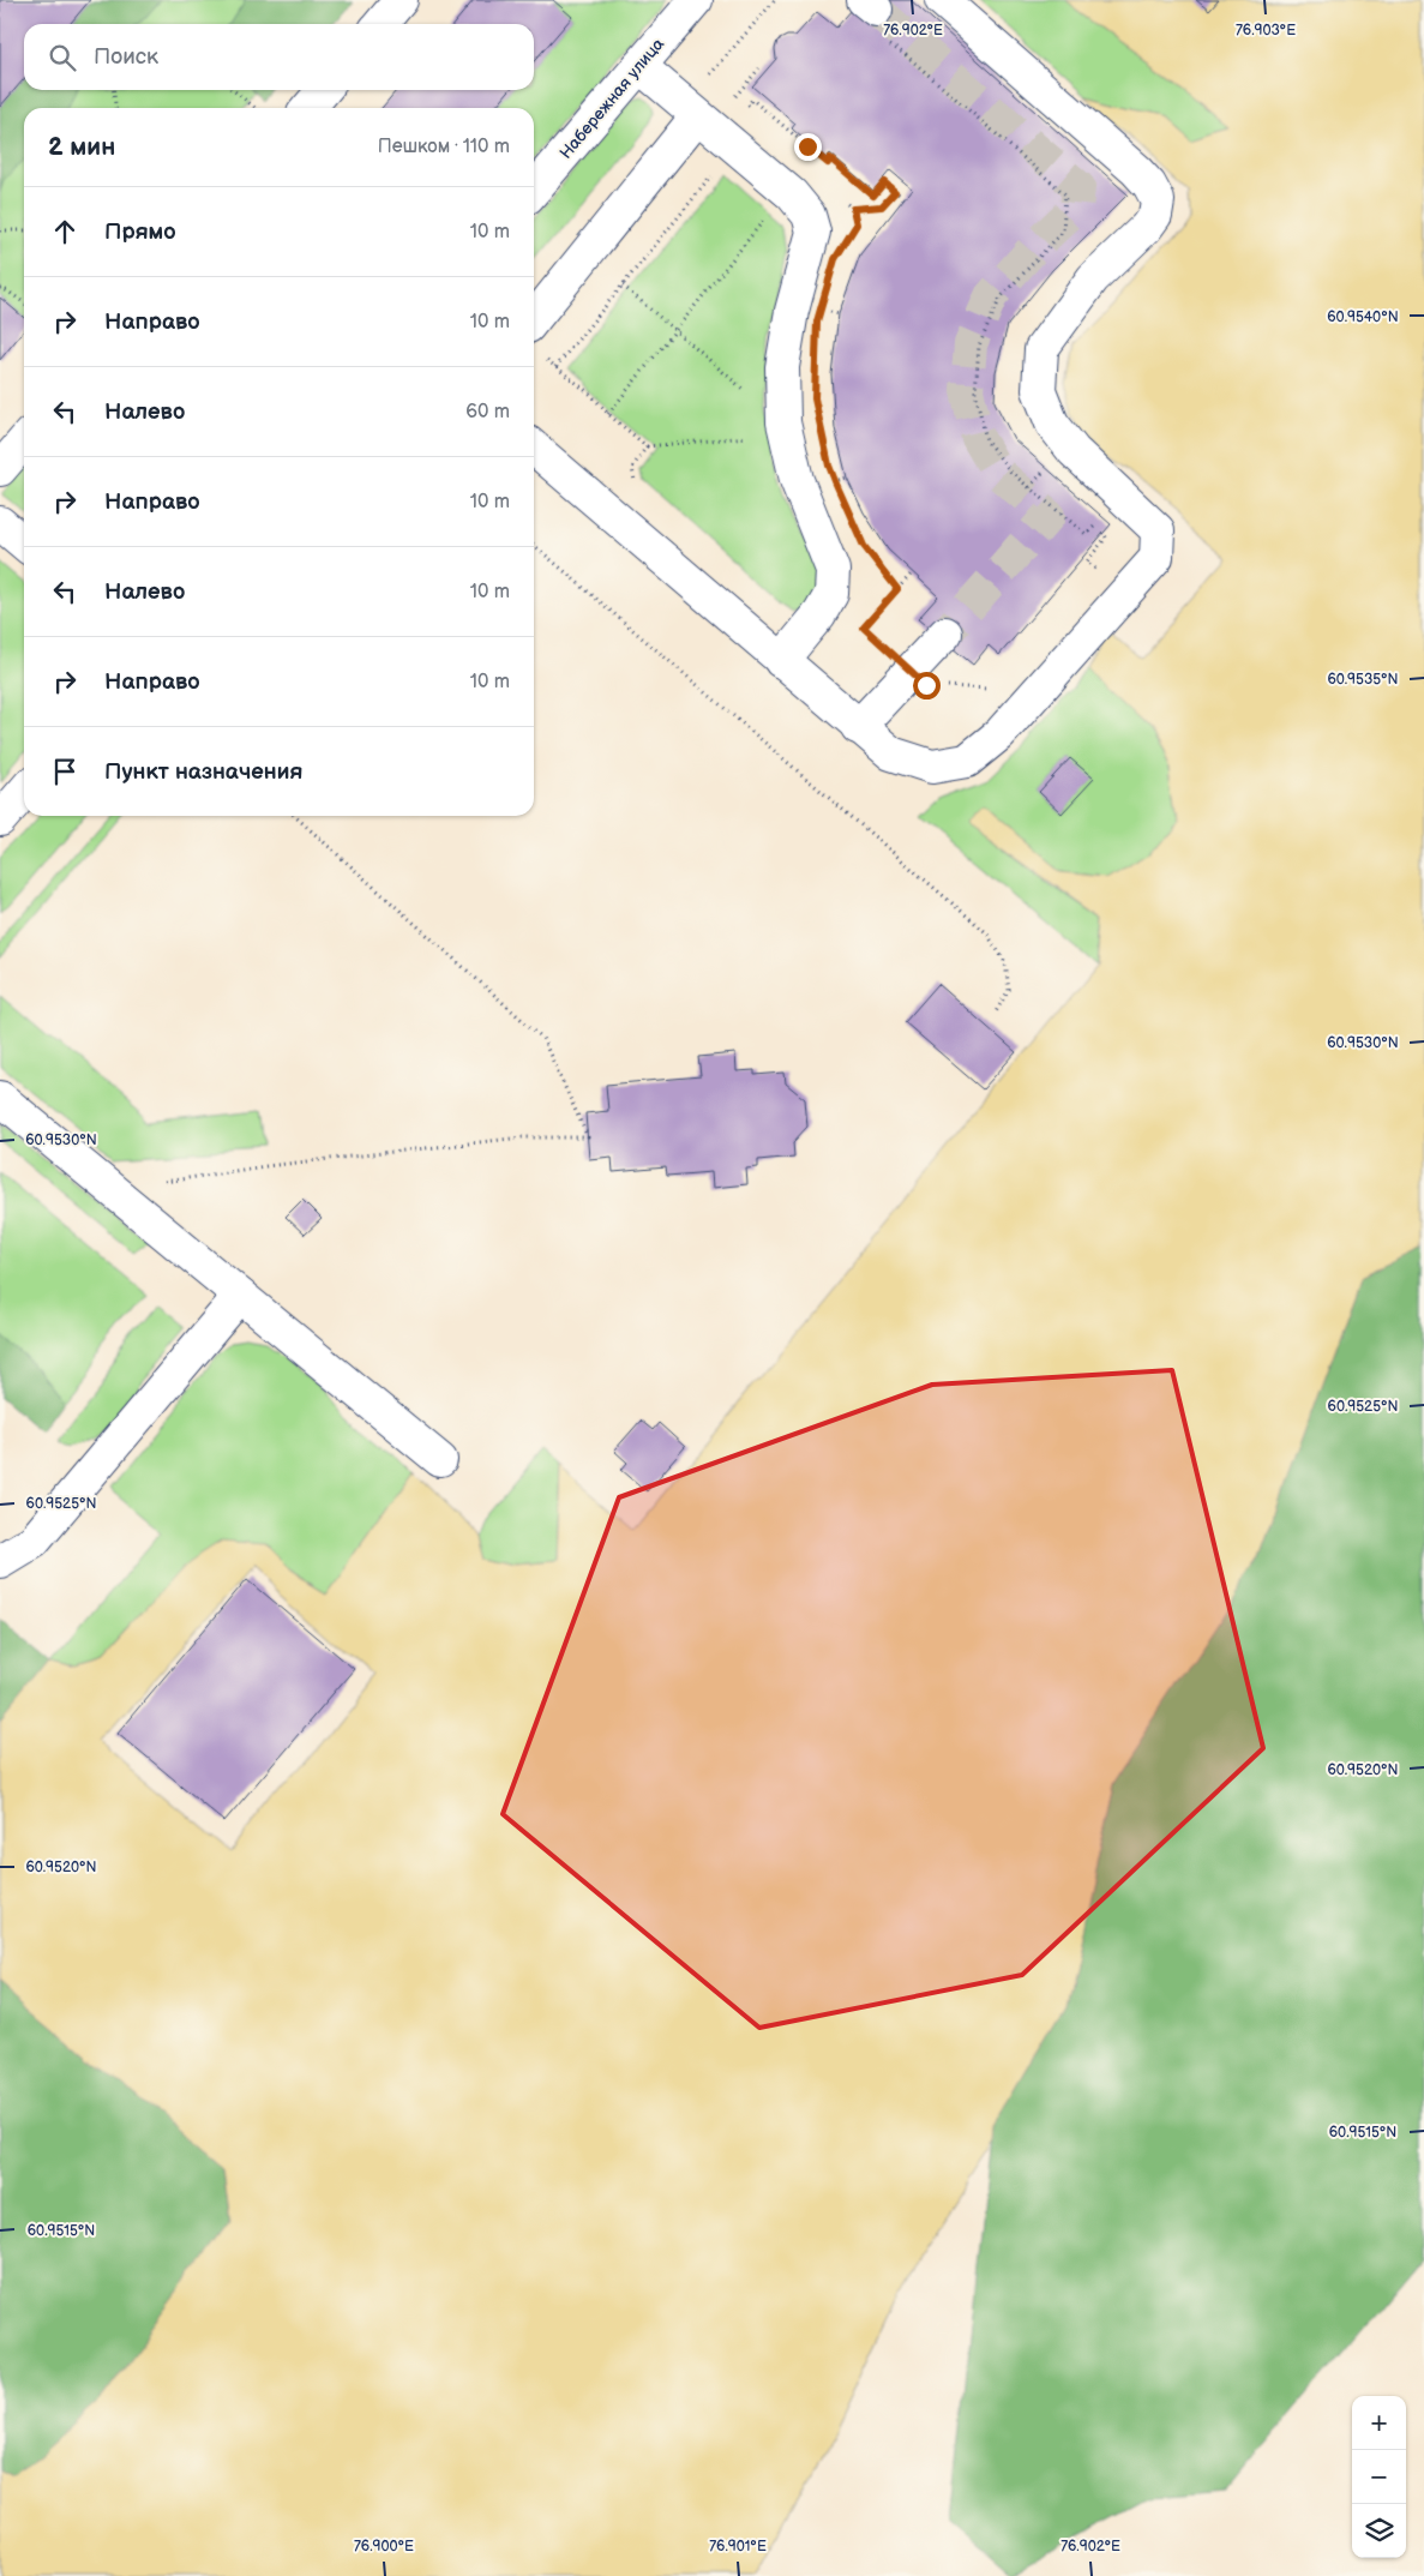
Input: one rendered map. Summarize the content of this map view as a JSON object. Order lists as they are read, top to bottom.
{
  "streets": {
    "street": ["Набережная улица"]
  },
  "page": {
    "search": "Поиск",
    "heading": ["2 мин", "Пешком · 110 m"],
    "list": [
      ["Прямо", "10 m"],
      ["Направо", "10 m"],
      ["Налево", "60 m"],
      ["Направо", "10 m"],
      ["Налево", "10 m"],
      ["Направо", "10 m"],
      "Пункт назначения"
    ],
    "map_buttons": ["+", "−"]
  },
  "coordinates": [
    "76.902°E",
    "76.903°E",
    "60.9540°N",
    "60.9535°N",
    "60.9530°N",
    "60.9525°N",
    "60.9520°N",
    "60.9515°N",
    "76.900°E",
    "76.901°E"
  ]
}
